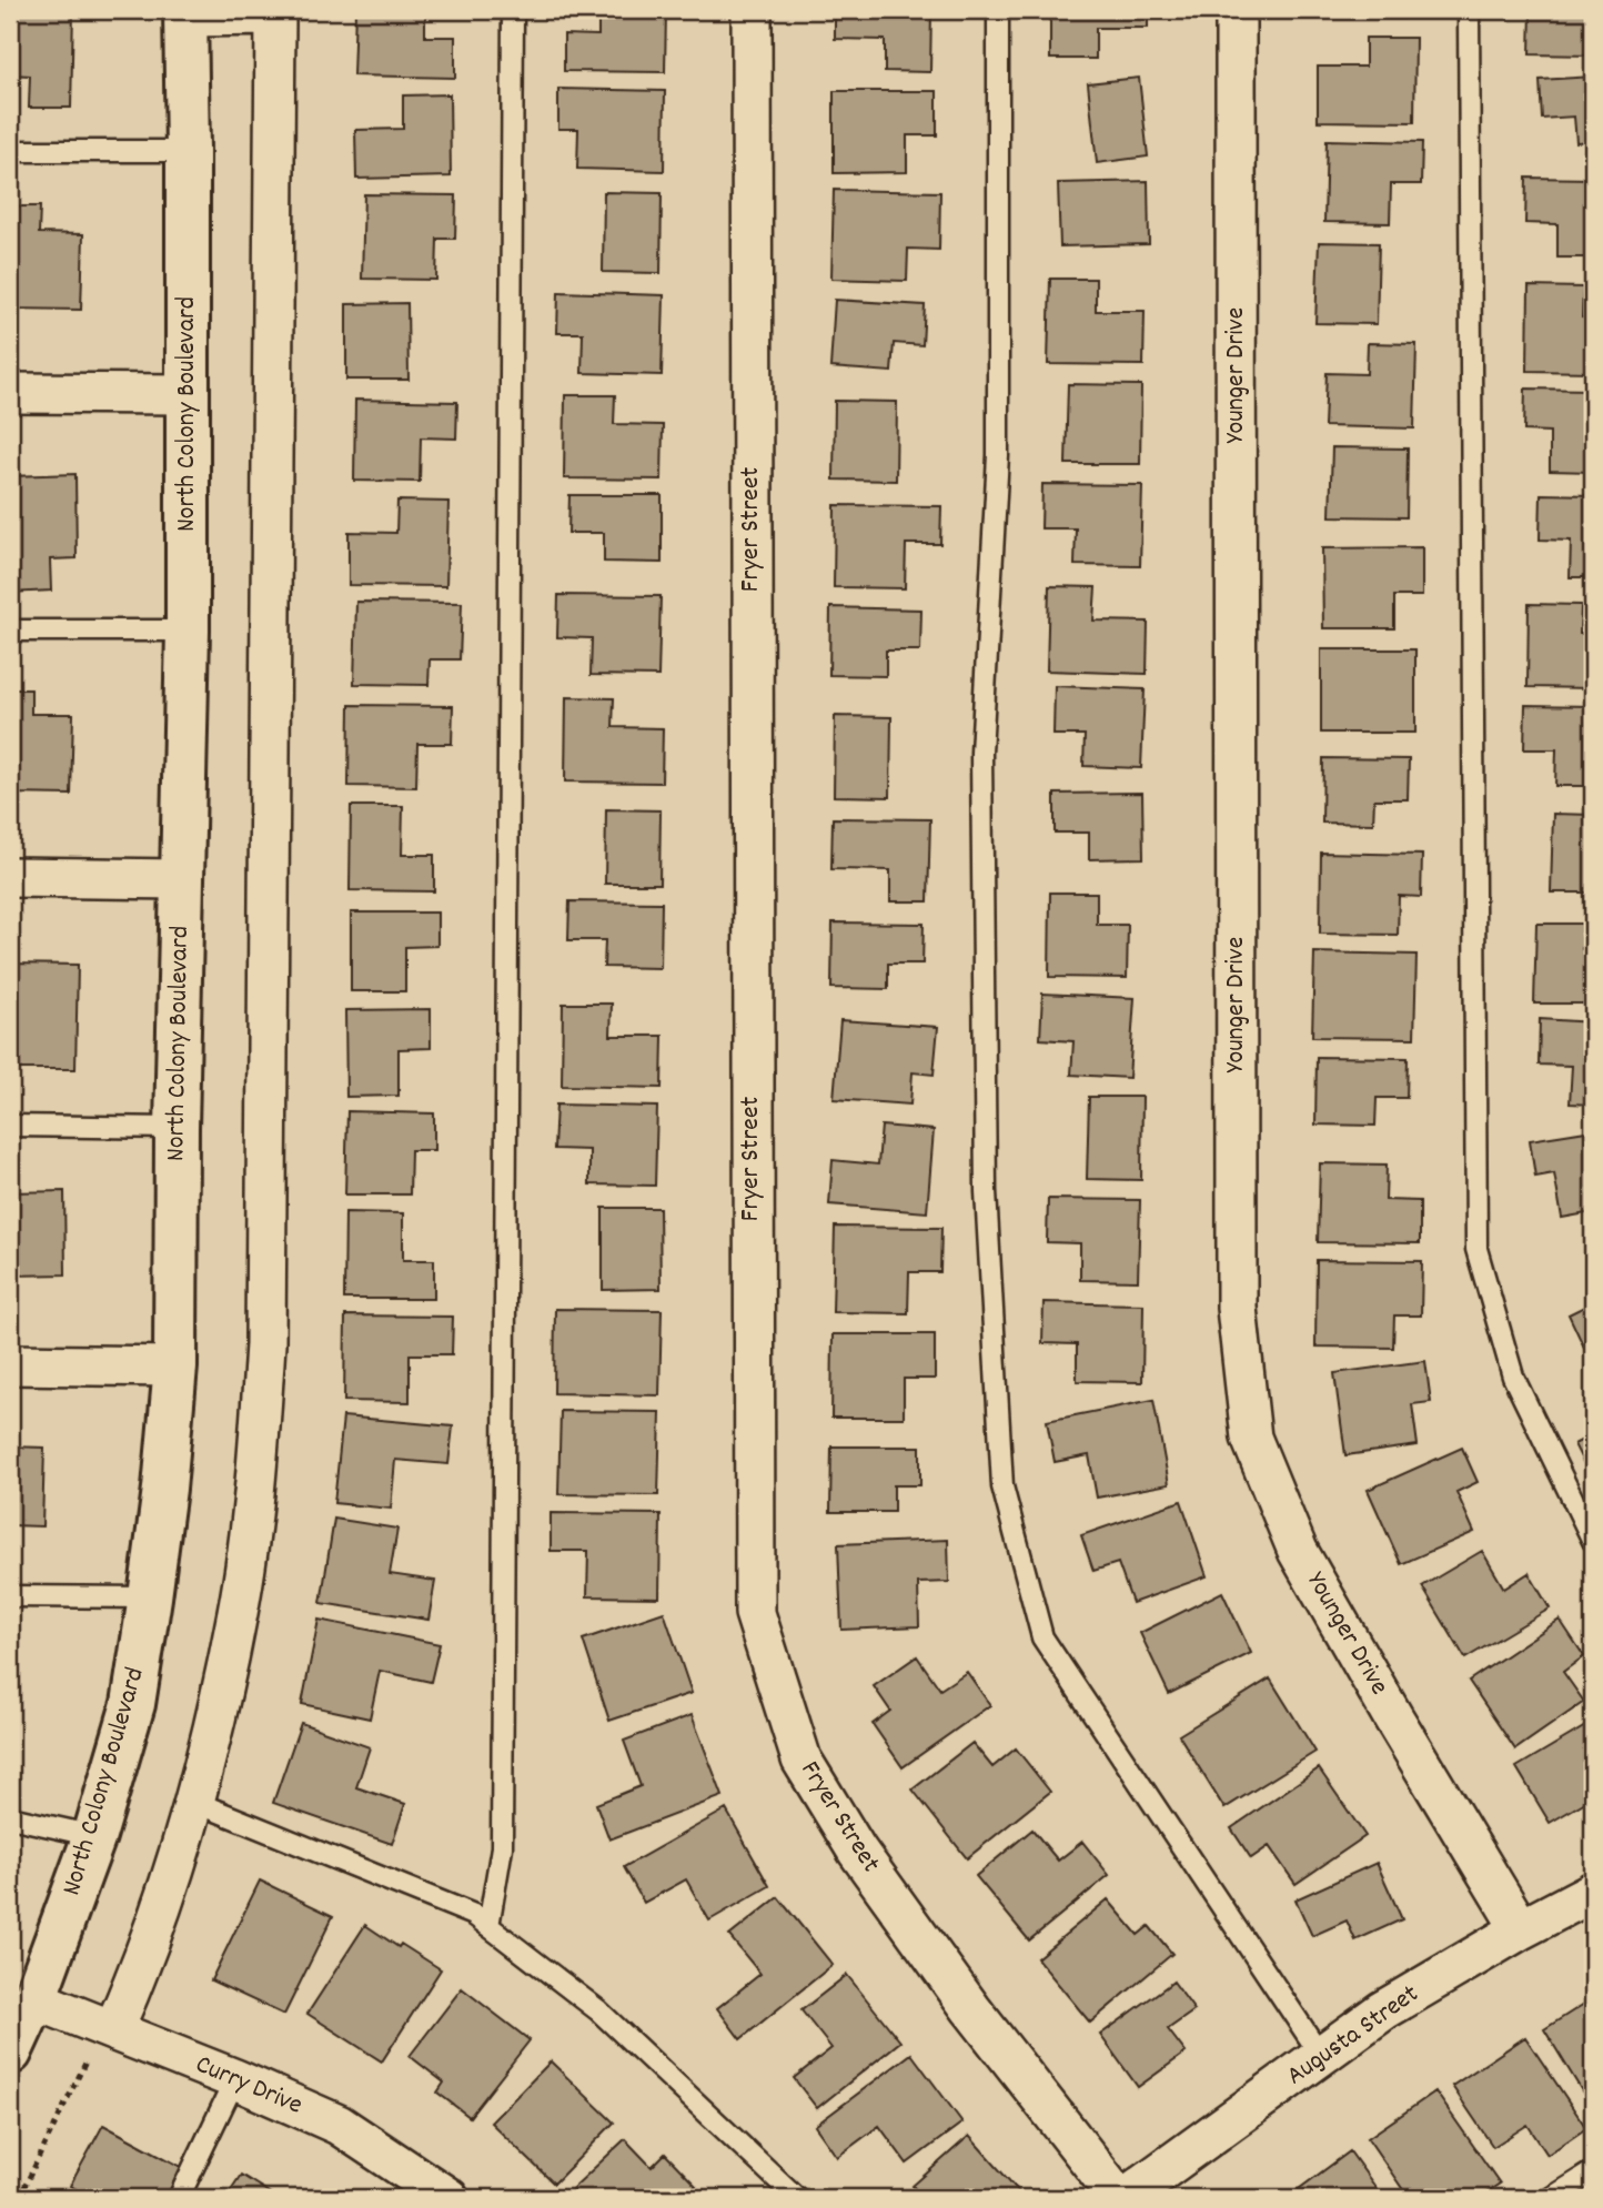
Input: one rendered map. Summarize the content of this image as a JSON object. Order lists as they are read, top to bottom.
{
  "streets": {
    "main road": ["North Colony Boulevard"],
    "street": [
      "Younger Drive",
      "Fryer Street",
      "Augusta Street",
      "Curry Drive"
    ]
  },
  "crossings": [
    ["Younger Drive", "Augusta Street"],
    ["North Colony Boulevard", "Curry Drive"],
    ["Fryer Street", "Augusta Street"]
  ]
}
